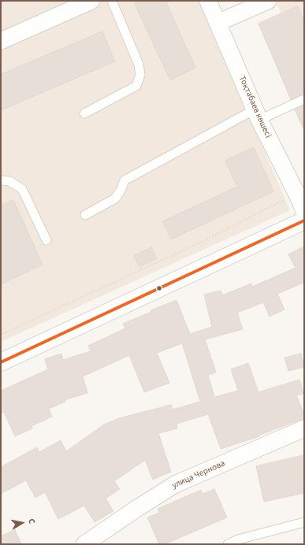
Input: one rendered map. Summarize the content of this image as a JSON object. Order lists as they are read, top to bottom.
{
  "streets": {
    "street": ["Тоқтабаев көшесі", "улица Чернова"]
  },
  "north": "right"
}
